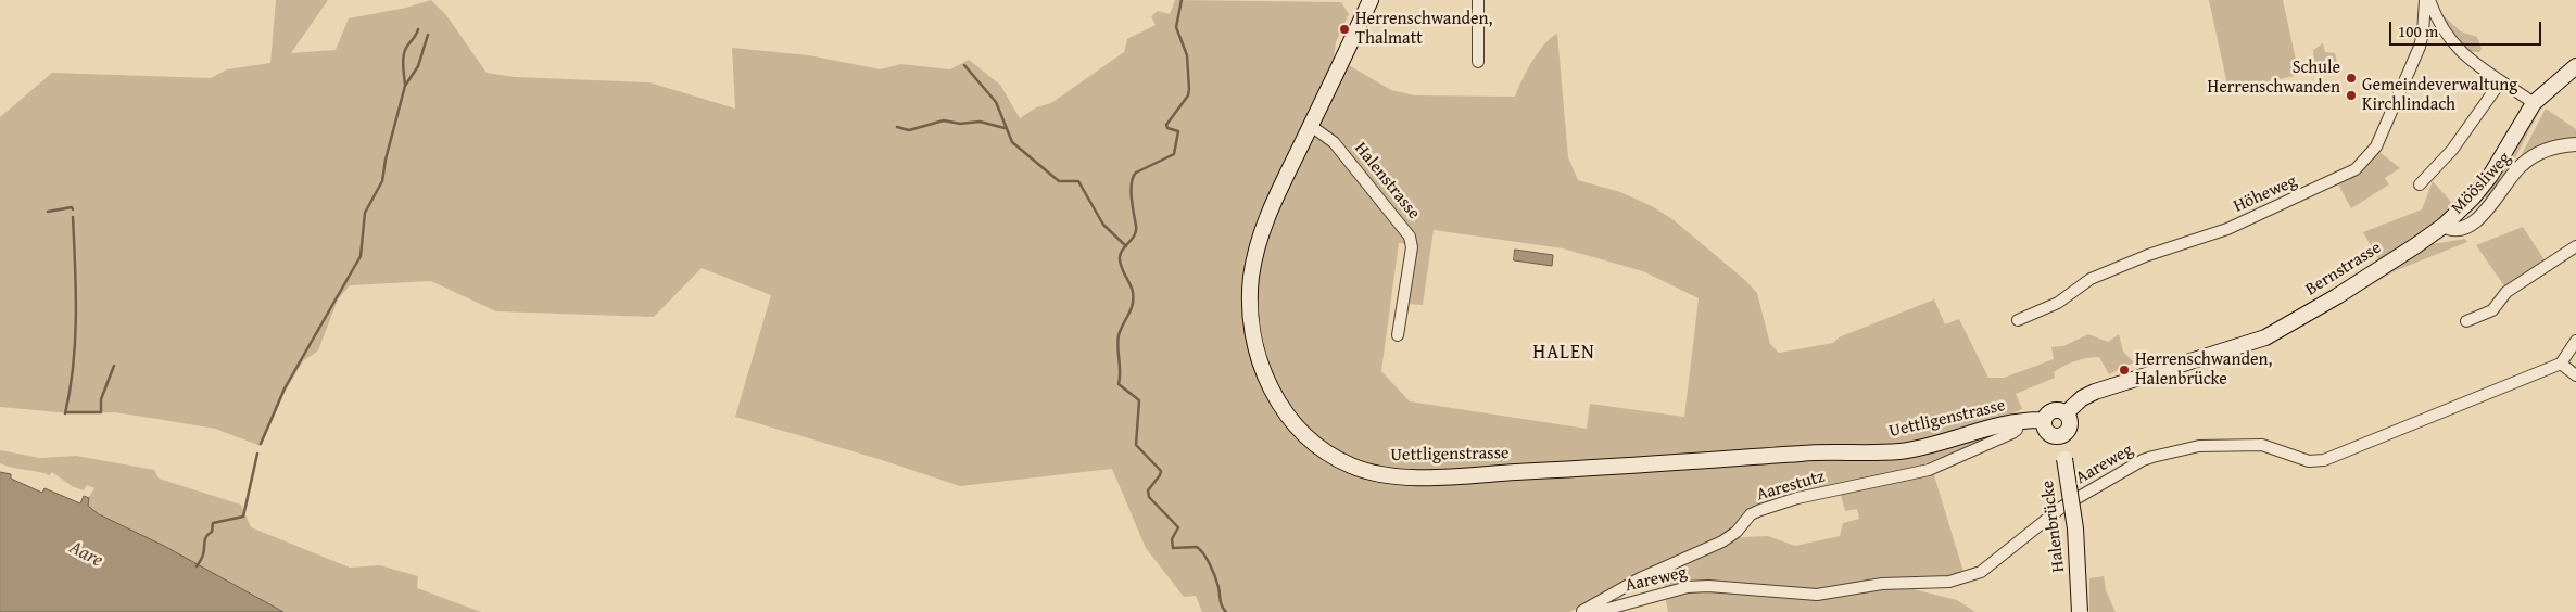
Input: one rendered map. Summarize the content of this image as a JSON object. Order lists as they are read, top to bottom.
{
  "streets": {
    "main road": ["Bernstrasse", "Uettligenstrasse", "Halenbrücke"],
    "street": [
      "Halenstrasse",
      "Möösliweg",
      "Höheweg",
      "Aareweg",
      "Aarestutz"
    ]
  },
  "crossings": [
    ["Halenstrasse", "Uettligenstrasse"],
    ["Möösliweg", "Bernstrasse"],
    ["Bernstrasse", "Uettligenstrasse"],
    ["Bernstrasse", "Halenbrücke"],
    ["Uettligenstrasse", "Aarestutz"],
    ["Uettligenstrasse", "Halenbrücke"],
    ["Aareweg", "Aarestutz"]
  ],
  "districts": ["HALEN"],
  "water": ["Aare"],
  "places": [
    "Herrenschwanden, Thalmatt",
    "Schule Herrenschwanden",
    "Gemeindeverwaltung Kirchlindach",
    "Herrenschwanden, Halenbrücke"
  ],
  "scale_bar": "100 m"
}
